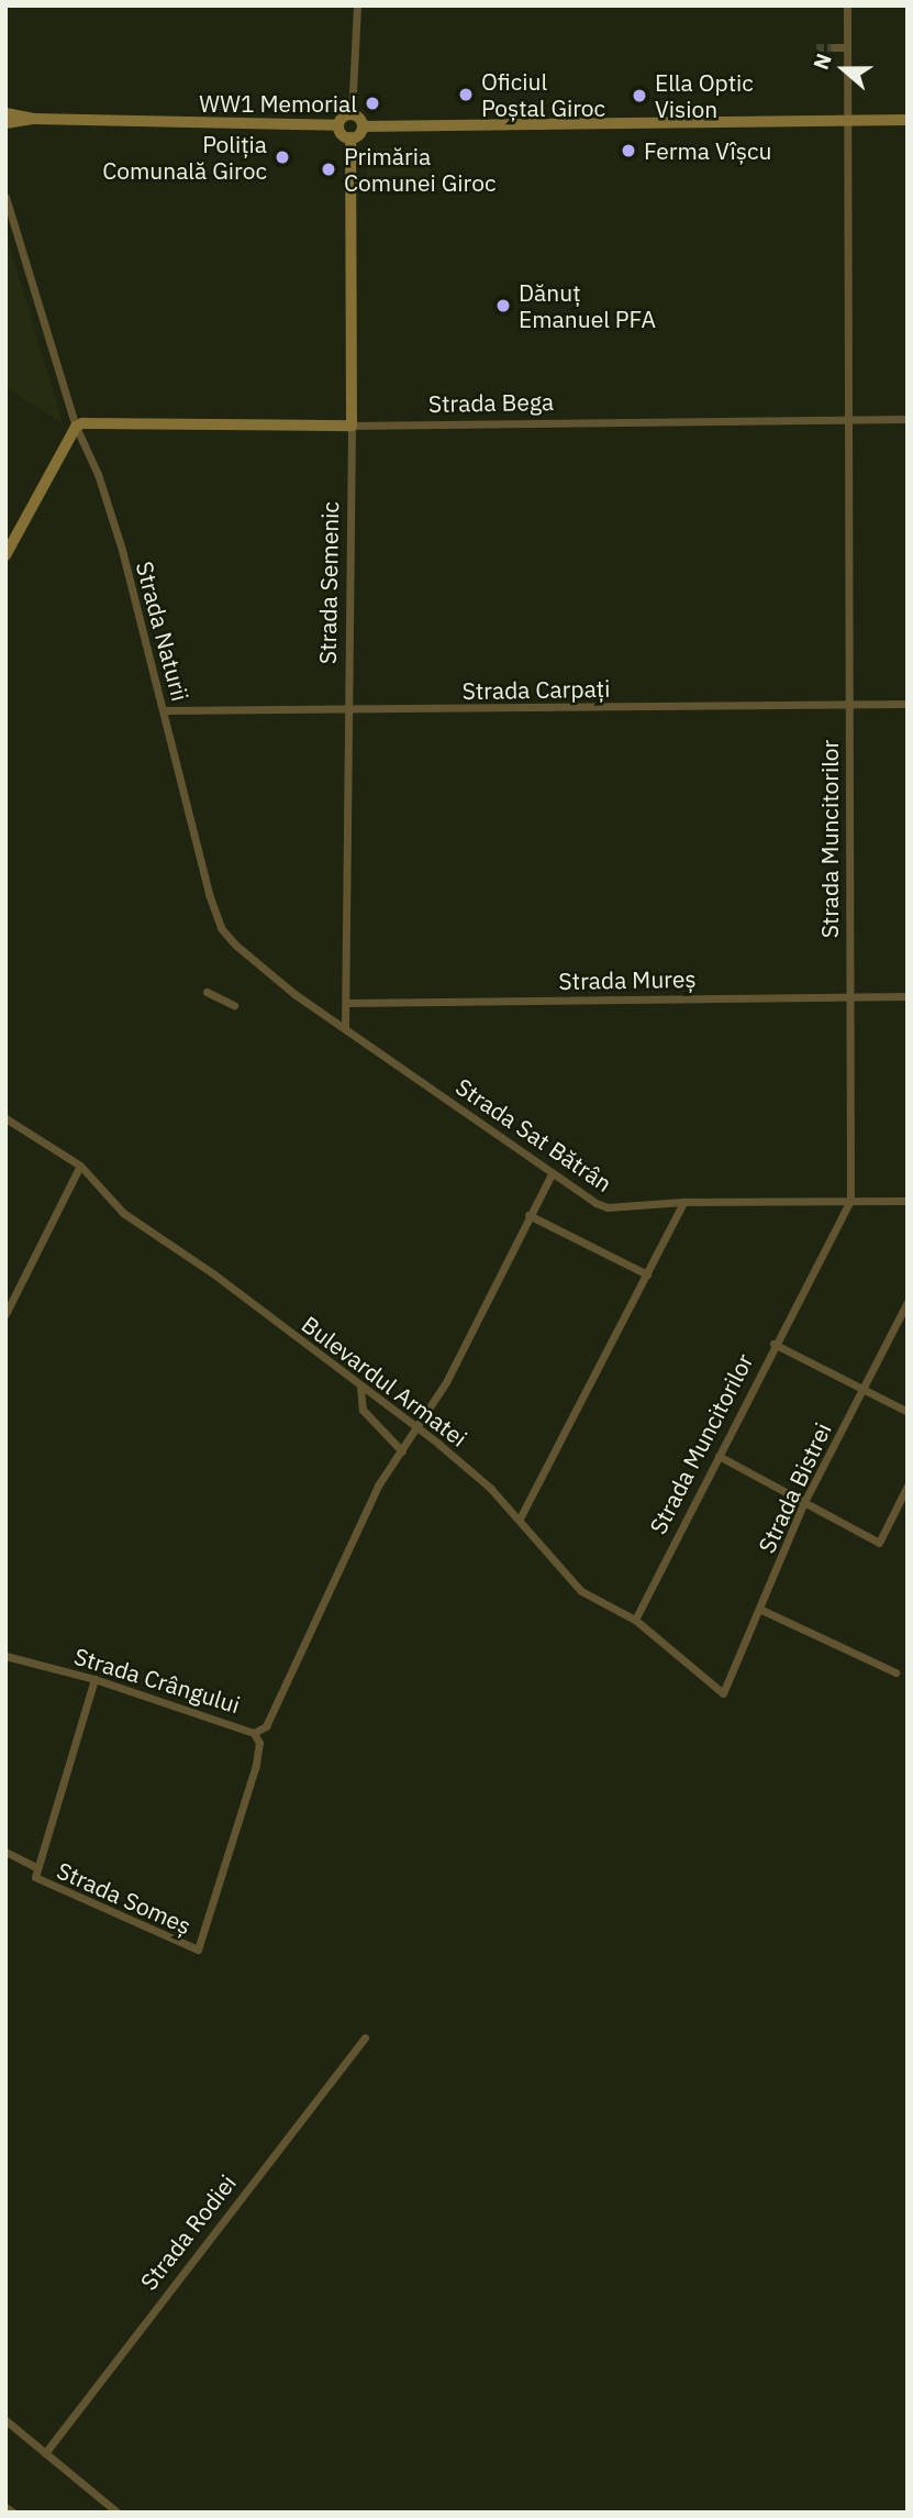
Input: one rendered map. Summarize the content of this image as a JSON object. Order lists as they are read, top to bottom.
{
  "streets": {
    "main road": ["Strada Bega", "Strada Semenic"],
    "street": [
      "Strada Naturii",
      "Strada Carpați",
      "Strada Muncitorilor",
      "Strada Mureș",
      "Strada Sat Bătrân",
      "Bulevardul Armatei",
      "Strada Bistrei",
      "Strada Crângului",
      "Strada Someș",
      "Strada Rodiei"
    ]
  },
  "crossings": [
    ["Strada Bega", "Strada Semenic"],
    ["Strada Bega", "Strada Naturii"],
    ["Strada Bega", "Strada Muncitorilor"],
    ["Strada Semenic", "Strada Naturii"],
    ["Strada Semenic", "Strada Carpați"],
    ["Strada Semenic", "Strada Mureș"],
    ["Strada Semenic", "Strada Sat Bătrân"],
    ["Strada Naturii", "Strada Carpați"],
    ["Strada Naturii", "Strada Sat Bătrân"],
    ["Strada Carpați", "Strada Muncitorilor"],
    ["Strada Muncitorilor", "Strada Mureș"],
    ["Strada Muncitorilor", "Strada Sat Bătrân"],
    ["Strada Muncitorilor", "Bulevardul Armatei"],
    ["Bulevardul Armatei", "Strada Bistrei"],
    ["Strada Crângului", "Strada Someș"]
  ],
  "places": [
    "Oficiul Poștal Giroc",
    "Ella Optic Vision",
    "WW1 Memorial",
    "Ferma Vîșcu",
    "Poliția Comunală Giroc",
    "Primăria Comunei Giroc",
    "Dănuț Emanuel PFA"
  ],
  "north": "left"
}
